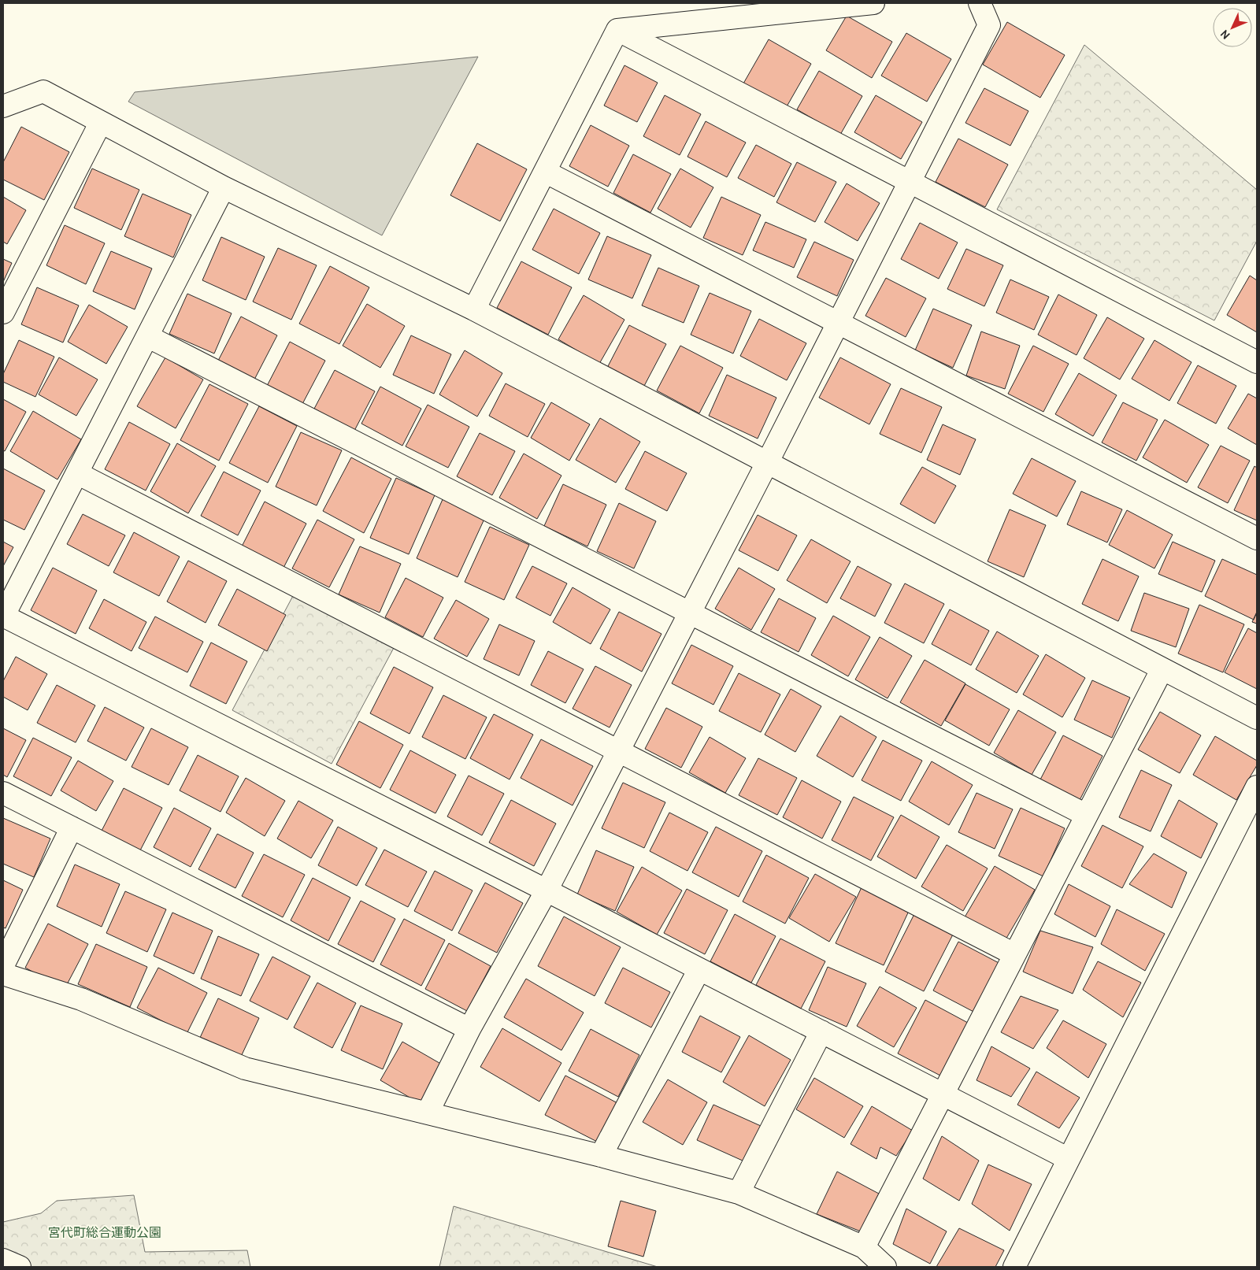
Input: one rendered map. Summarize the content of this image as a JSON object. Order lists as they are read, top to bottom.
{
  "parks": ["宮代町総合運動公園"],
  "north": "bottom left"
}
